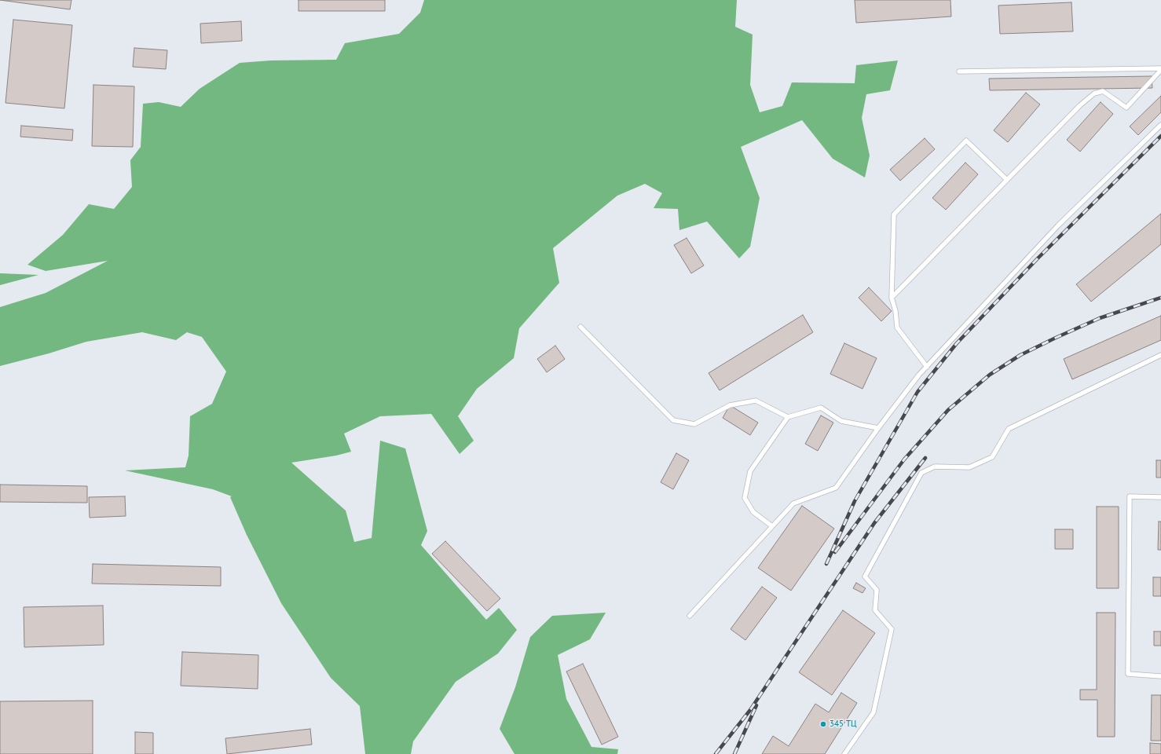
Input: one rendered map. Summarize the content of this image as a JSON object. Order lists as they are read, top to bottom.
{
  "places": ["345 ТЦ"]
}
